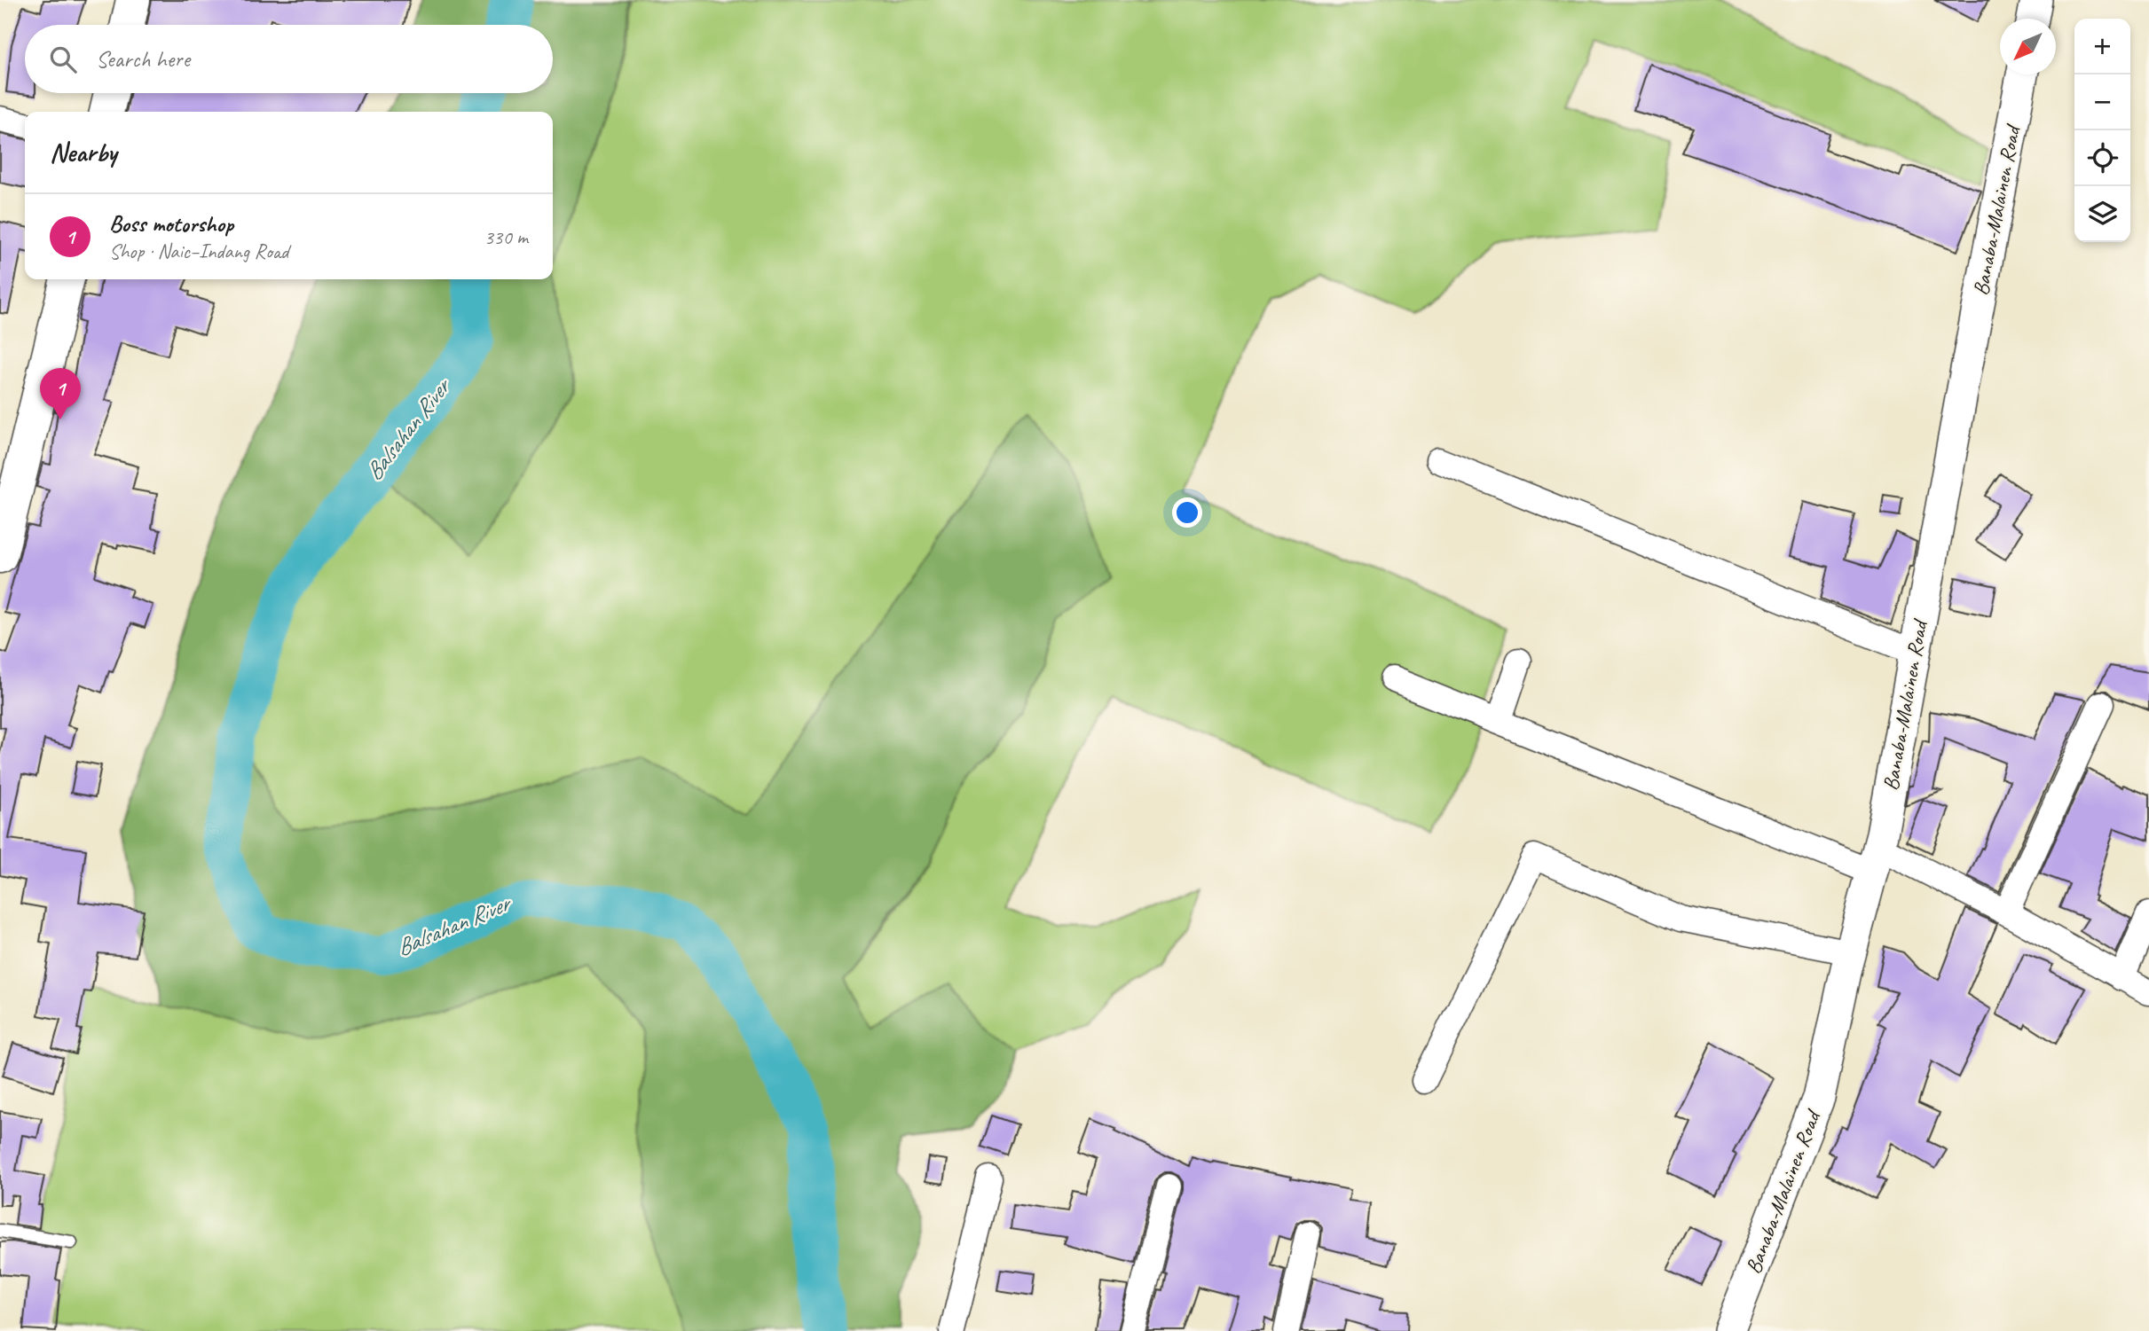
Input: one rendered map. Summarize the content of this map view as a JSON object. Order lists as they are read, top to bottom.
{
  "streets": {
    "street": ["Banaba-Malainen Road"]
  },
  "water": ["Balsahan River"],
  "north": "bottom left",
  "page": {
    "map_buttons": ["+", "−"],
    "search": "Search here",
    "heading": "Nearby",
    "list": [
      {
        "mark": "1",
        "name": "Boss motorshop",
        "note": "Shop · Naic–Indang Road",
        "value": "330 m"
      }
    ],
    "pins": "1"
  }
}
